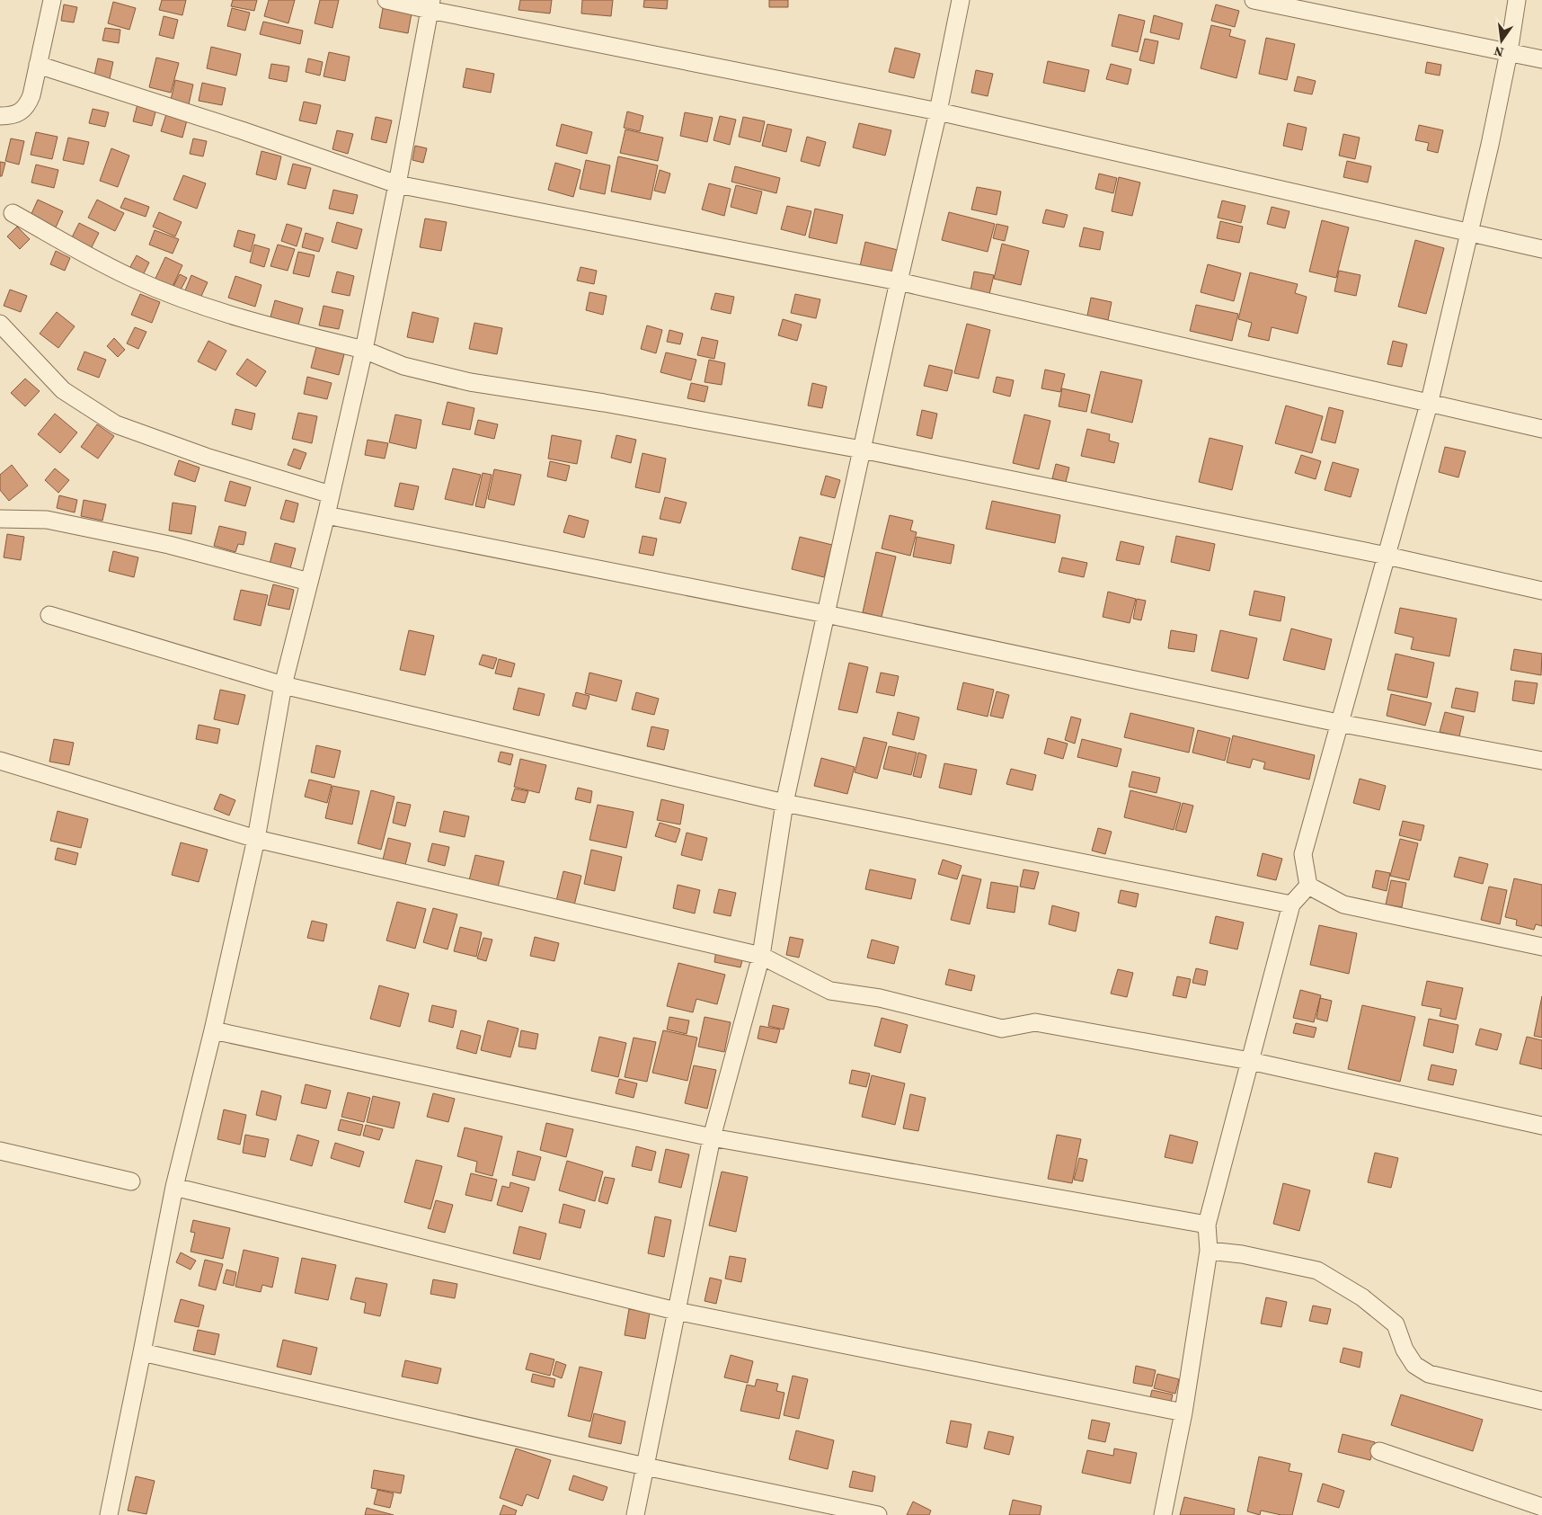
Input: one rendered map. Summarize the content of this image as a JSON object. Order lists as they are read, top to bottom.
{
  "north": "bottom"
}
